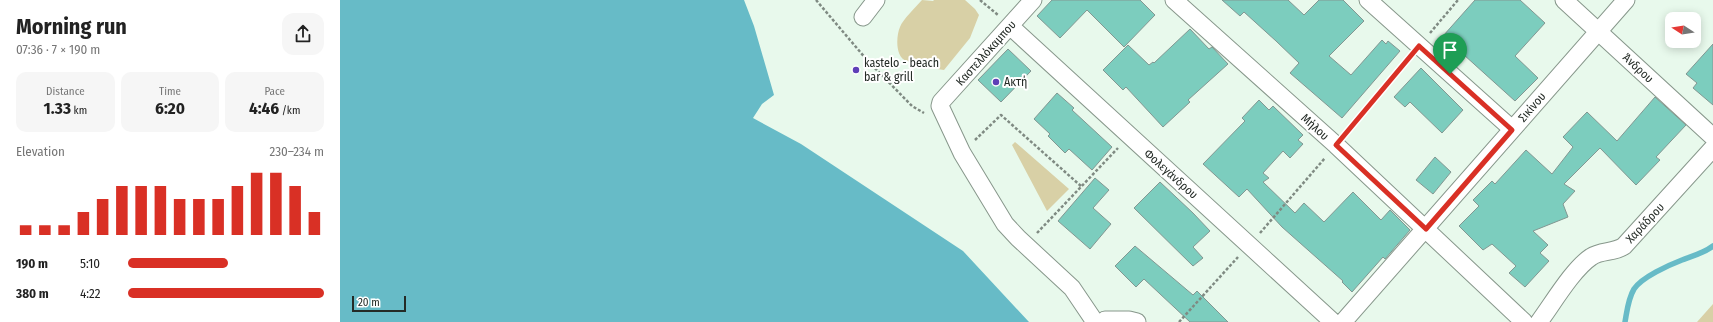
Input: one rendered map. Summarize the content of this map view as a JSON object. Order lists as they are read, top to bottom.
{
  "streets": {
    "street": [
      "Καστελλόκαμπου",
      "Άνδρου",
      "Σικίνου",
      "Μήλου",
      "Φολεγάνδρου",
      "Χαράδρου"
    ]
  },
  "crossings": [
    ["Καστελλόκαμπου", "Φολεγάνδρου"],
    ["Άνδρου", "Σικίνου"],
    ["Σικίνου", "Μήλου"]
  ],
  "places": ["kastelo - beach bar & grill", "Ακτή"],
  "scale_bar": "20 m",
  "north": "left",
  "page": {
    "heading": ["Morning run", "07:36 · 7 × 190 m"],
    "stats": [
      ["Distance", "1.33 km"],
      ["Time", "6:20"],
      ["Pace", "4:46 /km"]
    ],
    "chart": ["Elevation", "230–234 m"],
    "list": [
      {
        "name": "190 m",
        "note": "5:10"
      },
      {
        "name": "380 m",
        "note": "4:22"
      }
    ],
    "scale": "20 m"
  }
}
